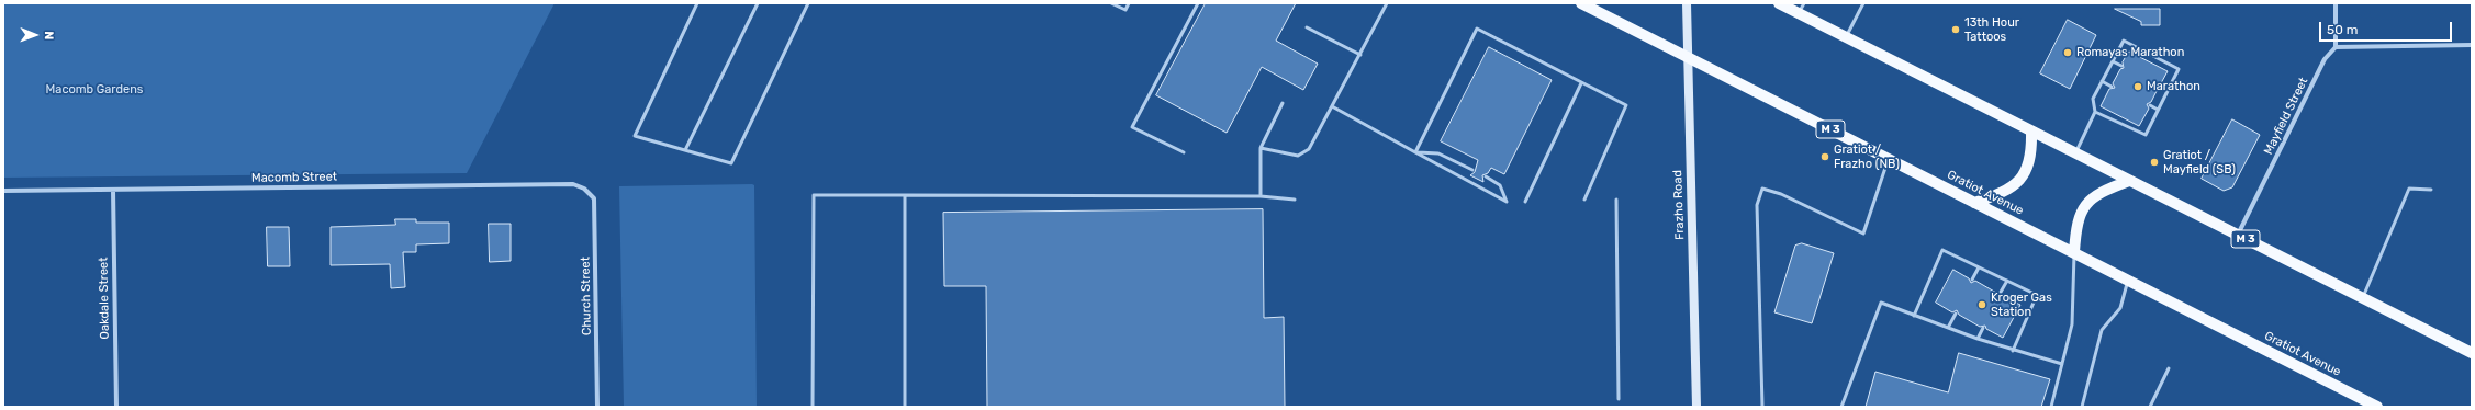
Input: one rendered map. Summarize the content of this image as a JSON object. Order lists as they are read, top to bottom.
{
  "streets": {
    "main road": ["M 3", "Gratiot Avenue"],
    "street": [
      "Mayfield Street",
      "Macomb Street",
      "Frazho Road",
      "Church Street",
      "Oakdale Street"
    ]
  },
  "crossings": [
    ["Mayfield Street", "M 3"],
    ["Macomb Street", "Church Street"],
    ["Macomb Street", "Oakdale Street"],
    ["Gratiot Avenue", "Frazho Road"]
  ],
  "parks": ["Macomb Gardens"],
  "places": [
    "13th Hour Tattoos",
    "Romayas Marathon",
    "Marathon",
    "Gratiot / Frazho (NB)",
    "Gratiot / Mayfield (SB)",
    "Kroger Gas Station"
  ],
  "scale_bar": "50 m",
  "north": "right"
}
